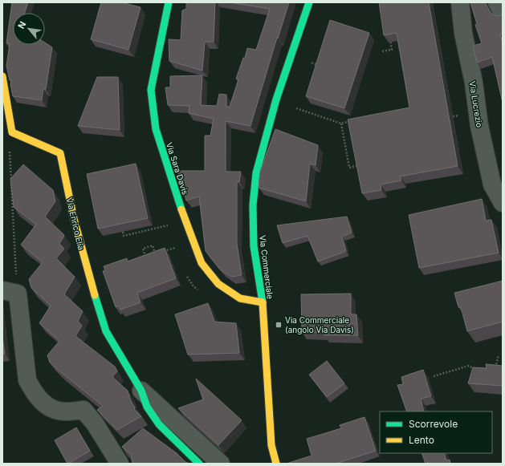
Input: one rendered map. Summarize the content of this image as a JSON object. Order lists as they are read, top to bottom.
{
  "streets": {
    "street": [
      "Via Lucrezio",
      "Via Sara Davis",
      "Via Enrico Elia",
      "Via Commerciale"
    ]
  },
  "crossings": [
    ["Via Sara Davis", "Via Commerciale"]
  ],
  "places": {
    "transit": ["Via Commerciale (angolo Via Davis)"]
  },
  "legend": ["Scorrevole", "Lento"],
  "north": "top left"
}
